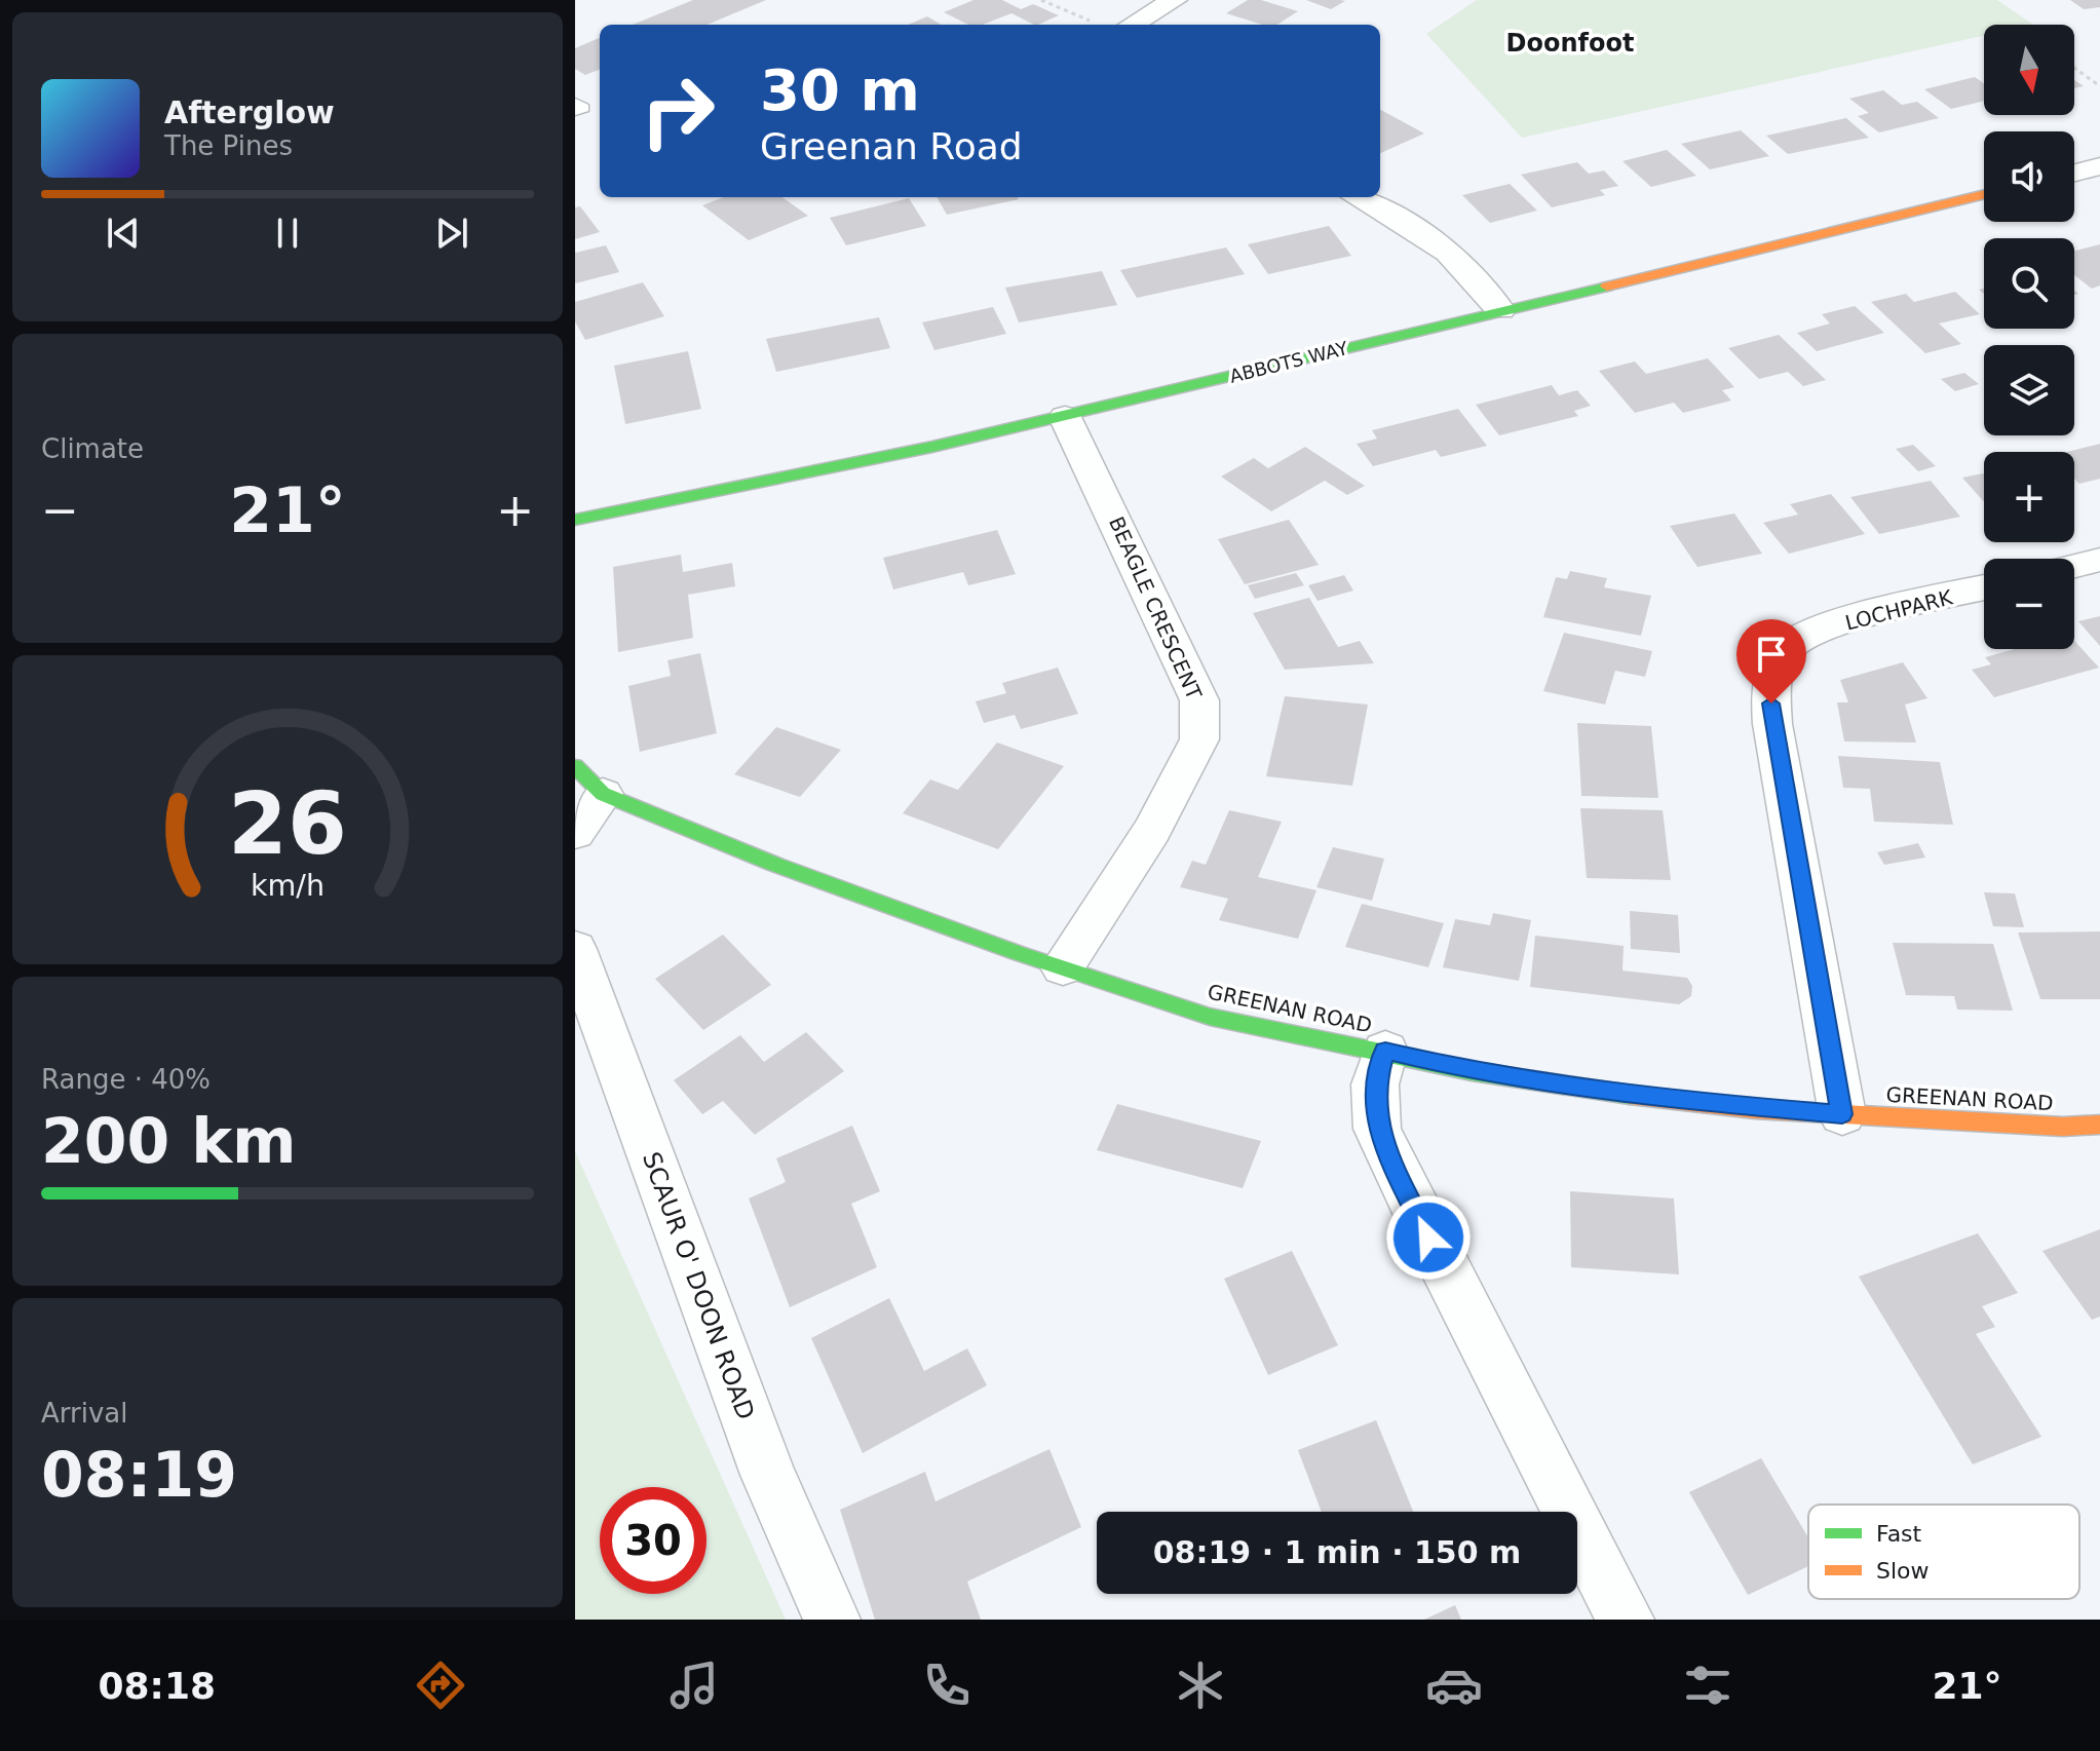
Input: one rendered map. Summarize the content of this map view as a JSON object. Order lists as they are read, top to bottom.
{
  "streets": {
    "street": [
      "ABBOTS WAY",
      "BEAGLE CRESCENT",
      "LOCHPARK",
      "GREENAN ROAD",
      "SCAUR O' DOON ROAD"
    ]
  },
  "crossings": [
    ["ABBOTS WAY", "BEAGLE CRESCENT"],
    ["BEAGLE CRESCENT", "GREENAN ROAD"],
    ["LOCHPARK", "GREENAN ROAD"]
  ],
  "districts": ["Doonfoot"],
  "legend": ["Fast", "Slow"],
  "north": "bottom",
  "page": {
    "map_buttons": ["+", "−"],
    "turn": ["30 m", "Greenan Road"],
    "song": ["Afterglow", "The Pines"],
    "tile": [
      "Climate",
      ["Range · 40%", "200 km"],
      ["Arrival", "08:19"]
    ],
    "heat": ["−", "21°", "+"],
    "limit": "30",
    "trip": "08:19 · 1 min · 150 m",
    "tabs": ["08:18", "21°"],
    "gauge": ["26", "km/h"]
  }
}
